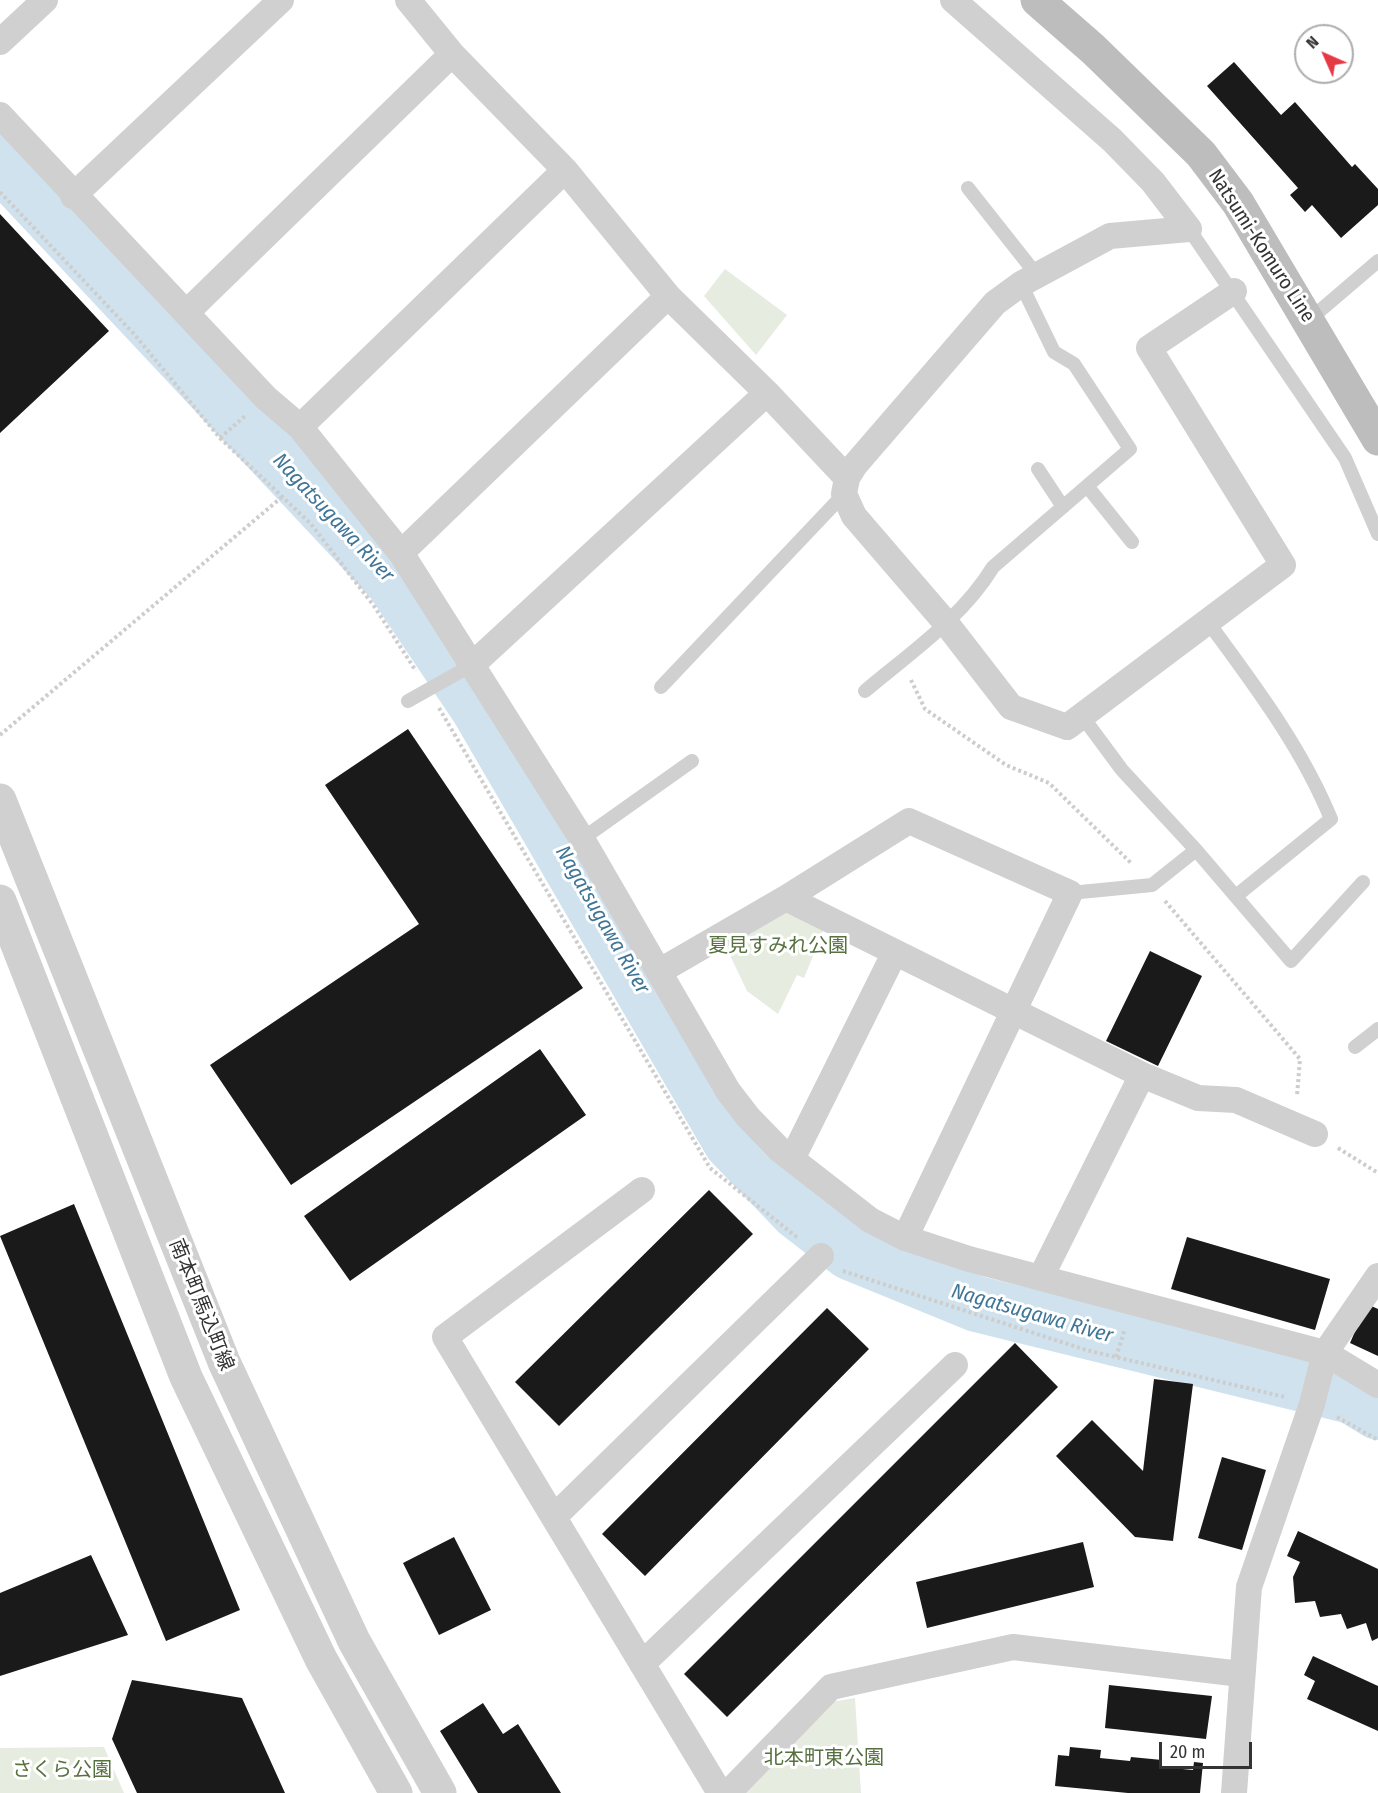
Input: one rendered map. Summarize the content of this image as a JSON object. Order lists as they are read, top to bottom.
{
  "streets": {
    "main road": ["Natsumi-Komuro Line"],
    "street": ["南本町馬込町線"]
  },
  "water": ["Nagatsugawa River"],
  "parks": ["夏見すみれ公園", "北本町東公園", "さくら公園"],
  "scale_bar": "20 m",
  "north": "top left"
}
